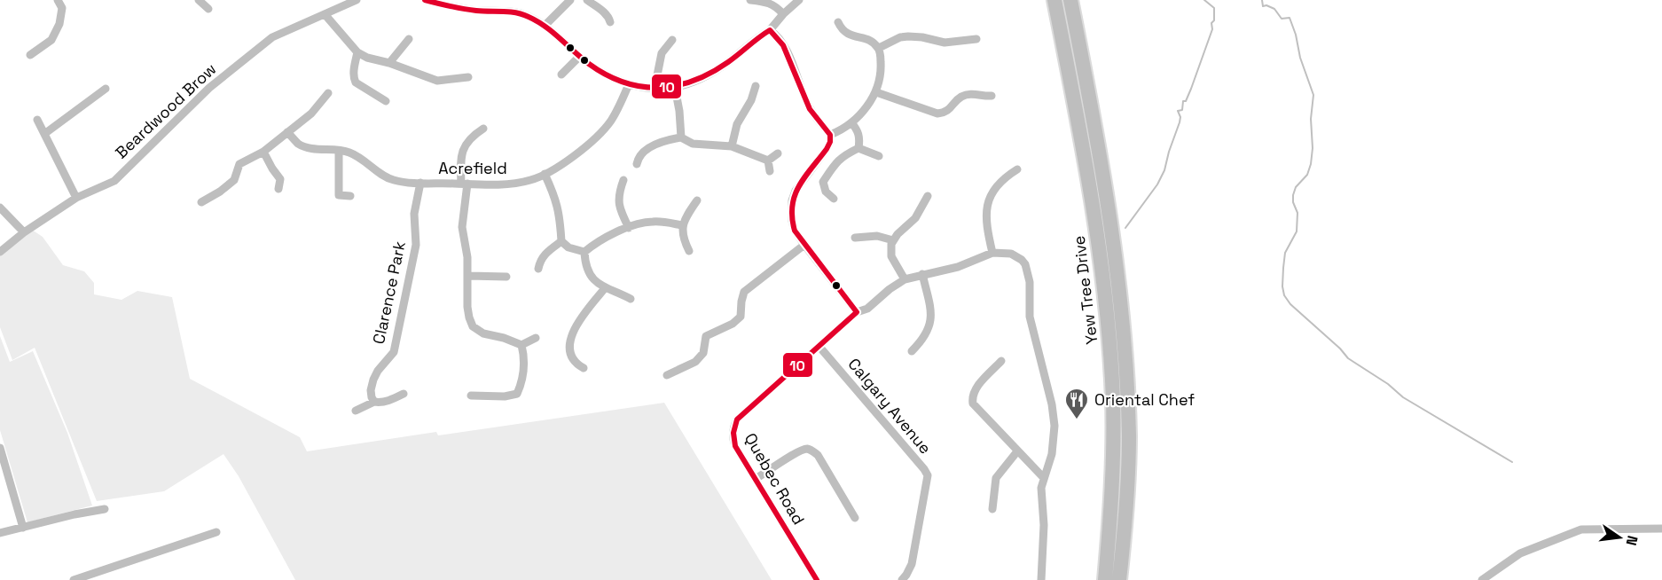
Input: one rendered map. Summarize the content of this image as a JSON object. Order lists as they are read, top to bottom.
{
  "streets": {
    "highway": ["Yew Tree Drive"],
    "street": [
      "Beardwood Brow",
      "Acrefield",
      "Clarence Park",
      "Calgary Avenue",
      "Quebec Road"
    ]
  },
  "crossings": [
    ["Acrefield", "Clarence Park"],
    ["Calgary Avenue", "Quebec Road"]
  ],
  "places": {
    "restaurant": ["Oriental Chef"]
  },
  "lines": ["transit line 10"],
  "north": "right"
}
